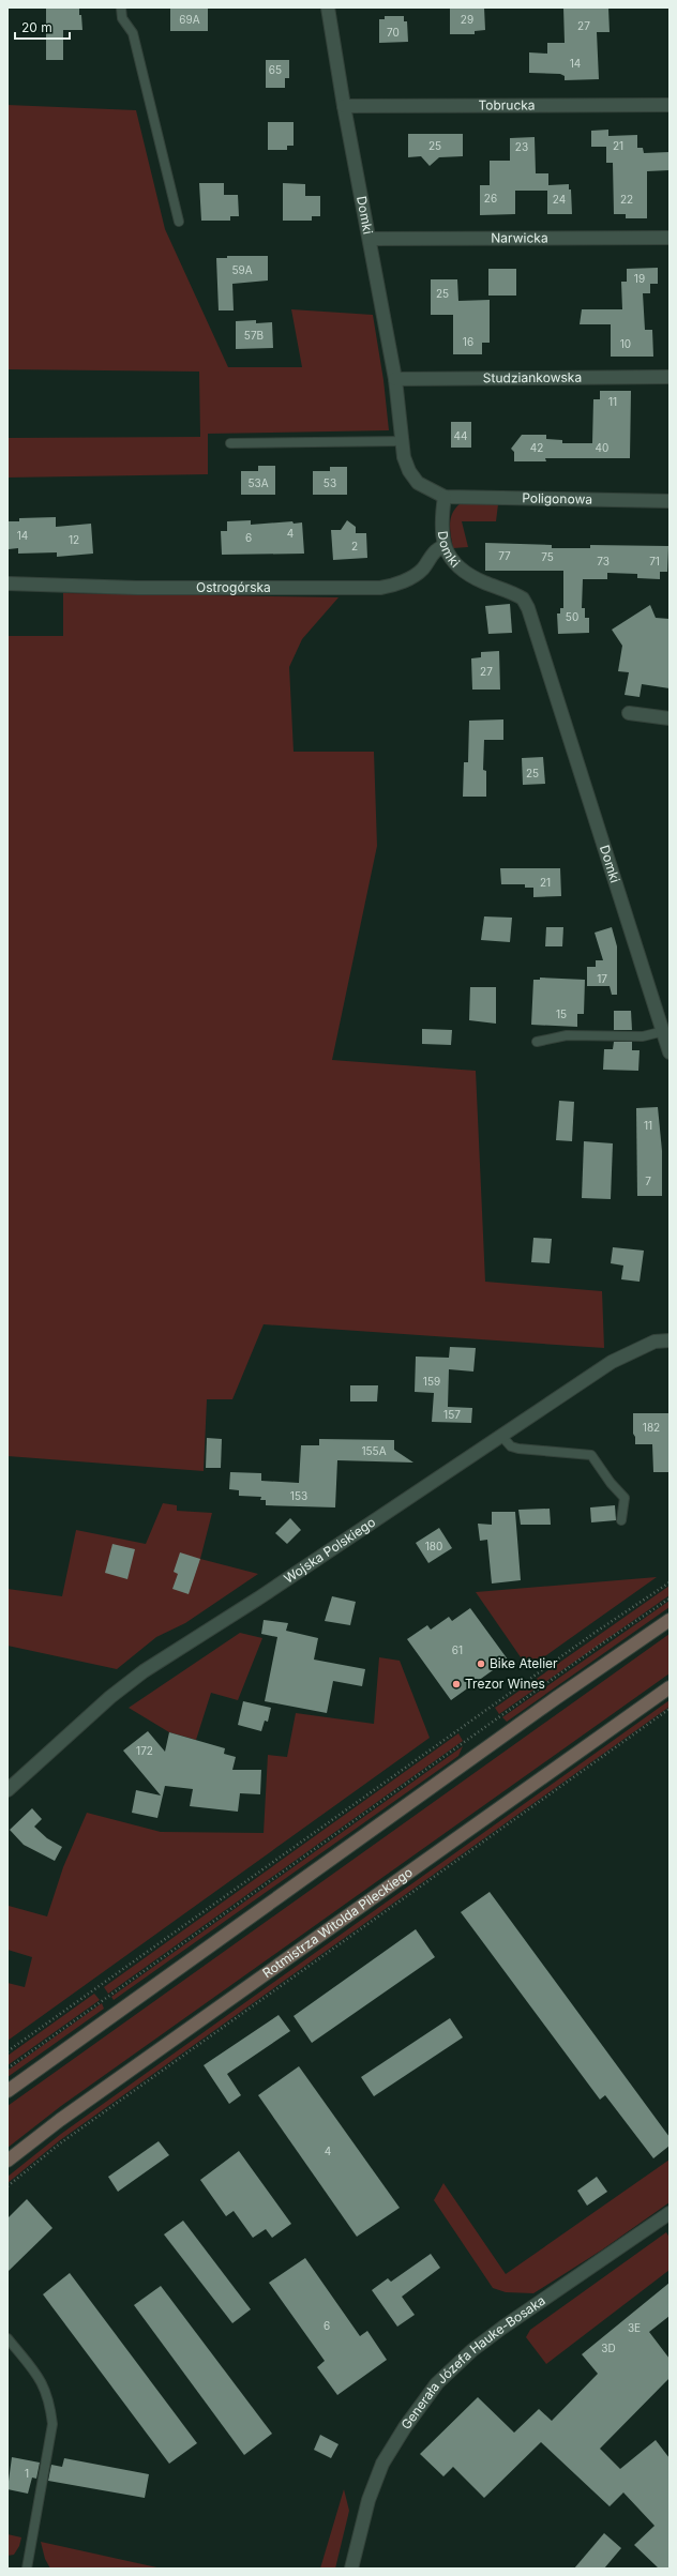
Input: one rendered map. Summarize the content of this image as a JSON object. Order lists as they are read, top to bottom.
{
  "streets": {
    "main road": ["Rotmistrza Witolda Pileckiego"],
    "street": [
      "Tobrucka",
      "Domki",
      "Narwicka",
      "Studziankowska",
      "Poligonowa",
      "Ostrogórska",
      "Wojska Polskiego",
      "Generała Józefa Hauke-Bosaka"
    ]
  },
  "crossings": [
    ["Tobrucka", "Domki"],
    ["Domki", "Narwicka"],
    ["Domki", "Studziankowska"],
    ["Domki", "Poligonowa"],
    ["Domki", "Ostrogórska"]
  ],
  "places": ["Bike Atelier", "Trezor Wines"],
  "house_numbers": [
    "69A",
    "29",
    "27",
    "70",
    "14",
    "65",
    "25",
    "21",
    "23",
    "26",
    "24",
    "22",
    "59A",
    "19",
    "25",
    "57B",
    "16",
    "10",
    "11",
    "44",
    "42",
    "40",
    "53A",
    "53",
    "4",
    "14",
    "6",
    "12",
    "2",
    "77",
    "75",
    "73",
    "71",
    "50",
    "27",
    "25",
    "21",
    "17",
    "15",
    "11",
    "7",
    "159",
    "157",
    "182",
    "155A",
    "153",
    "180",
    "61",
    "172",
    "4",
    "6",
    "3E",
    "3D",
    "1"
  ],
  "scale_bar": "20 m"
}
